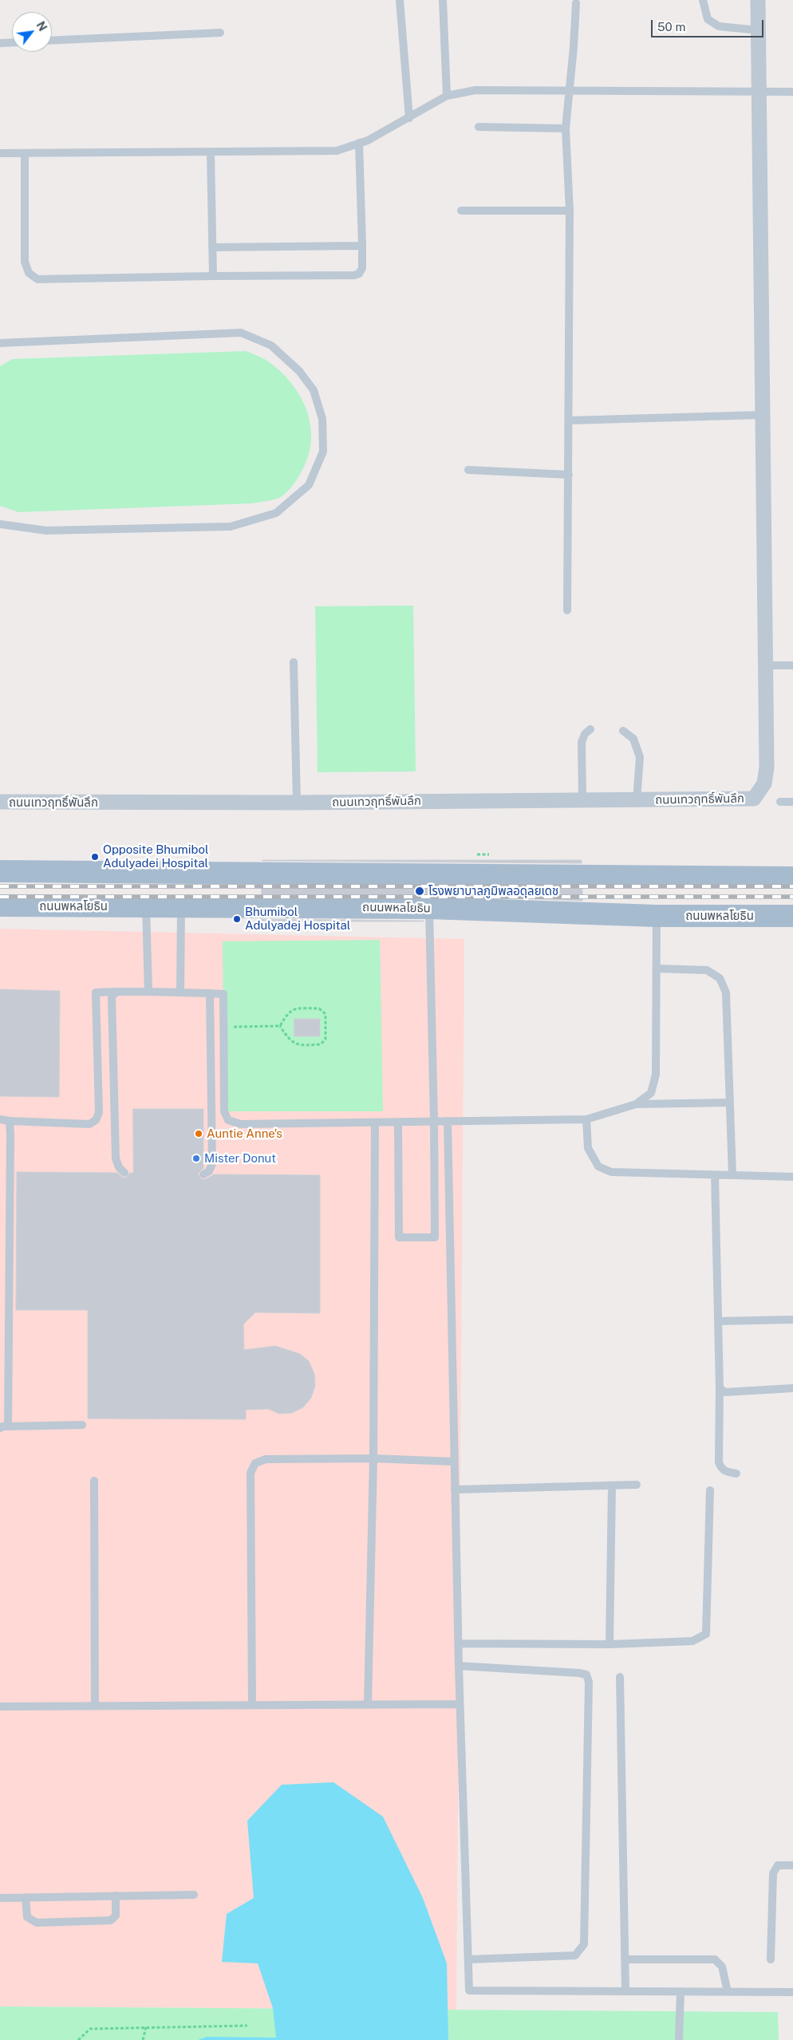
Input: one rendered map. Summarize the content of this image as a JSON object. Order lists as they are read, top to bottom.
{
  "streets": {
    "main road": ["ถนนพหลโยธิน"],
    "street": ["ถนนเทวฤทธิ์พันลึก"]
  },
  "places": [
    "Opposite Bhumibol Adulyadei Hospital",
    "โรงพยาบาลภูมิพลอดุลยเดช",
    "Bhumibol Adulyadej Hospital",
    "Auntie Anne's",
    "Mister Donut"
  ],
  "scale_bar": "50 m",
  "north": "top right"
}
